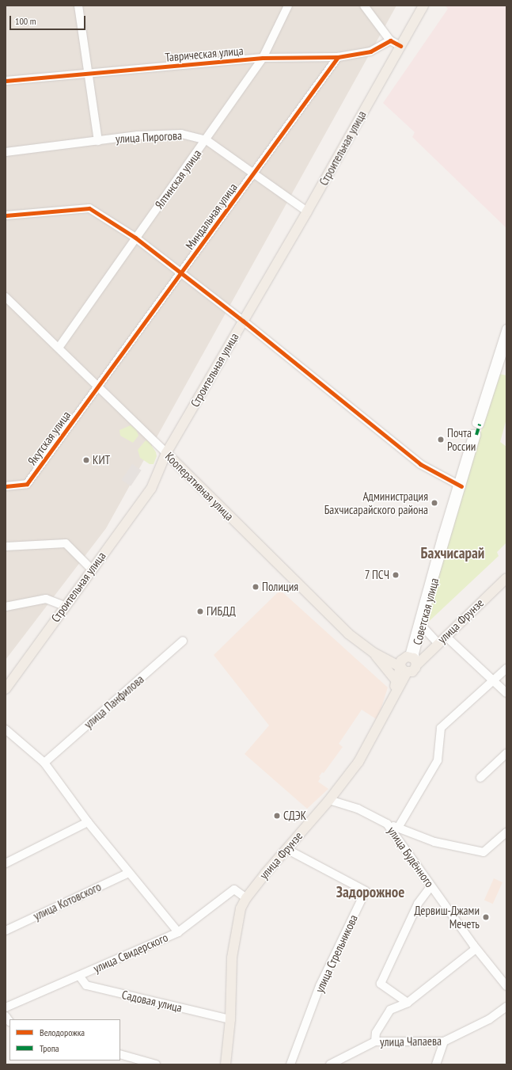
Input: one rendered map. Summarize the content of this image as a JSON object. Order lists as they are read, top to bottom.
{
  "streets": {
    "main road": ["Строительная улица", "Кооперативная улица", "улица Фрунзе"],
    "street": [
      "Таврическая улица",
      "улица Пирогова",
      "Ялтинская улица",
      "Миндальная улица",
      "Якутская улица",
      "Советская улица",
      "улица Панфилова",
      "улица Будённого",
      "улица Котовского",
      "улица Свидерского",
      "улица Стрельникова",
      "Садовая улица",
      "улица Чапаева"
    ]
  },
  "crossings": [
    ["Таврическая улица", "Ялтинская улица"],
    ["Таврическая улица", "Миндальная улица"],
    ["улица Пирогова", "Строительная улица"],
    ["улица Пирогова", "Ялтинская улица"],
    ["улица Пирогова", "Миндальная улица"],
    ["Строительная улица", "Кооперативная улица"],
    ["Ялтинская улица", "Кооперативная улица"],
    ["Миндальная улица", "Якутская улица"],
    ["Миндальная улица", "Кооперативная улица"],
    ["Якутская улица", "Кооперативная улица"],
    ["Кооперативная улица", "Советская улица"],
    ["Кооперативная улица", "улица Фрунзе"],
    ["Советская улица", "улица Фрунзе"],
    ["улица Фрунзе", "улица Будённого"],
    ["улица Фрунзе", "улица Свидерского"],
    ["улица Фрунзе", "улица Стрельникова"],
    ["улица Фрунзе", "Садовая улица"],
    ["улица Свидерского", "Садовая улица"]
  ],
  "districts": ["Бахчисарай", "Задорожное"],
  "places": [
    "Почта России",
    "КИТ",
    "Администрация Бахчисарайского района",
    "7 ПСЧ",
    "Полиция",
    "ГИБДД",
    "СДЭК",
    "Дервиш-Джами Мечеть"
  ],
  "legend": ["Велодорожка", "Тропа"],
  "scale_bar": "100 m"
}
